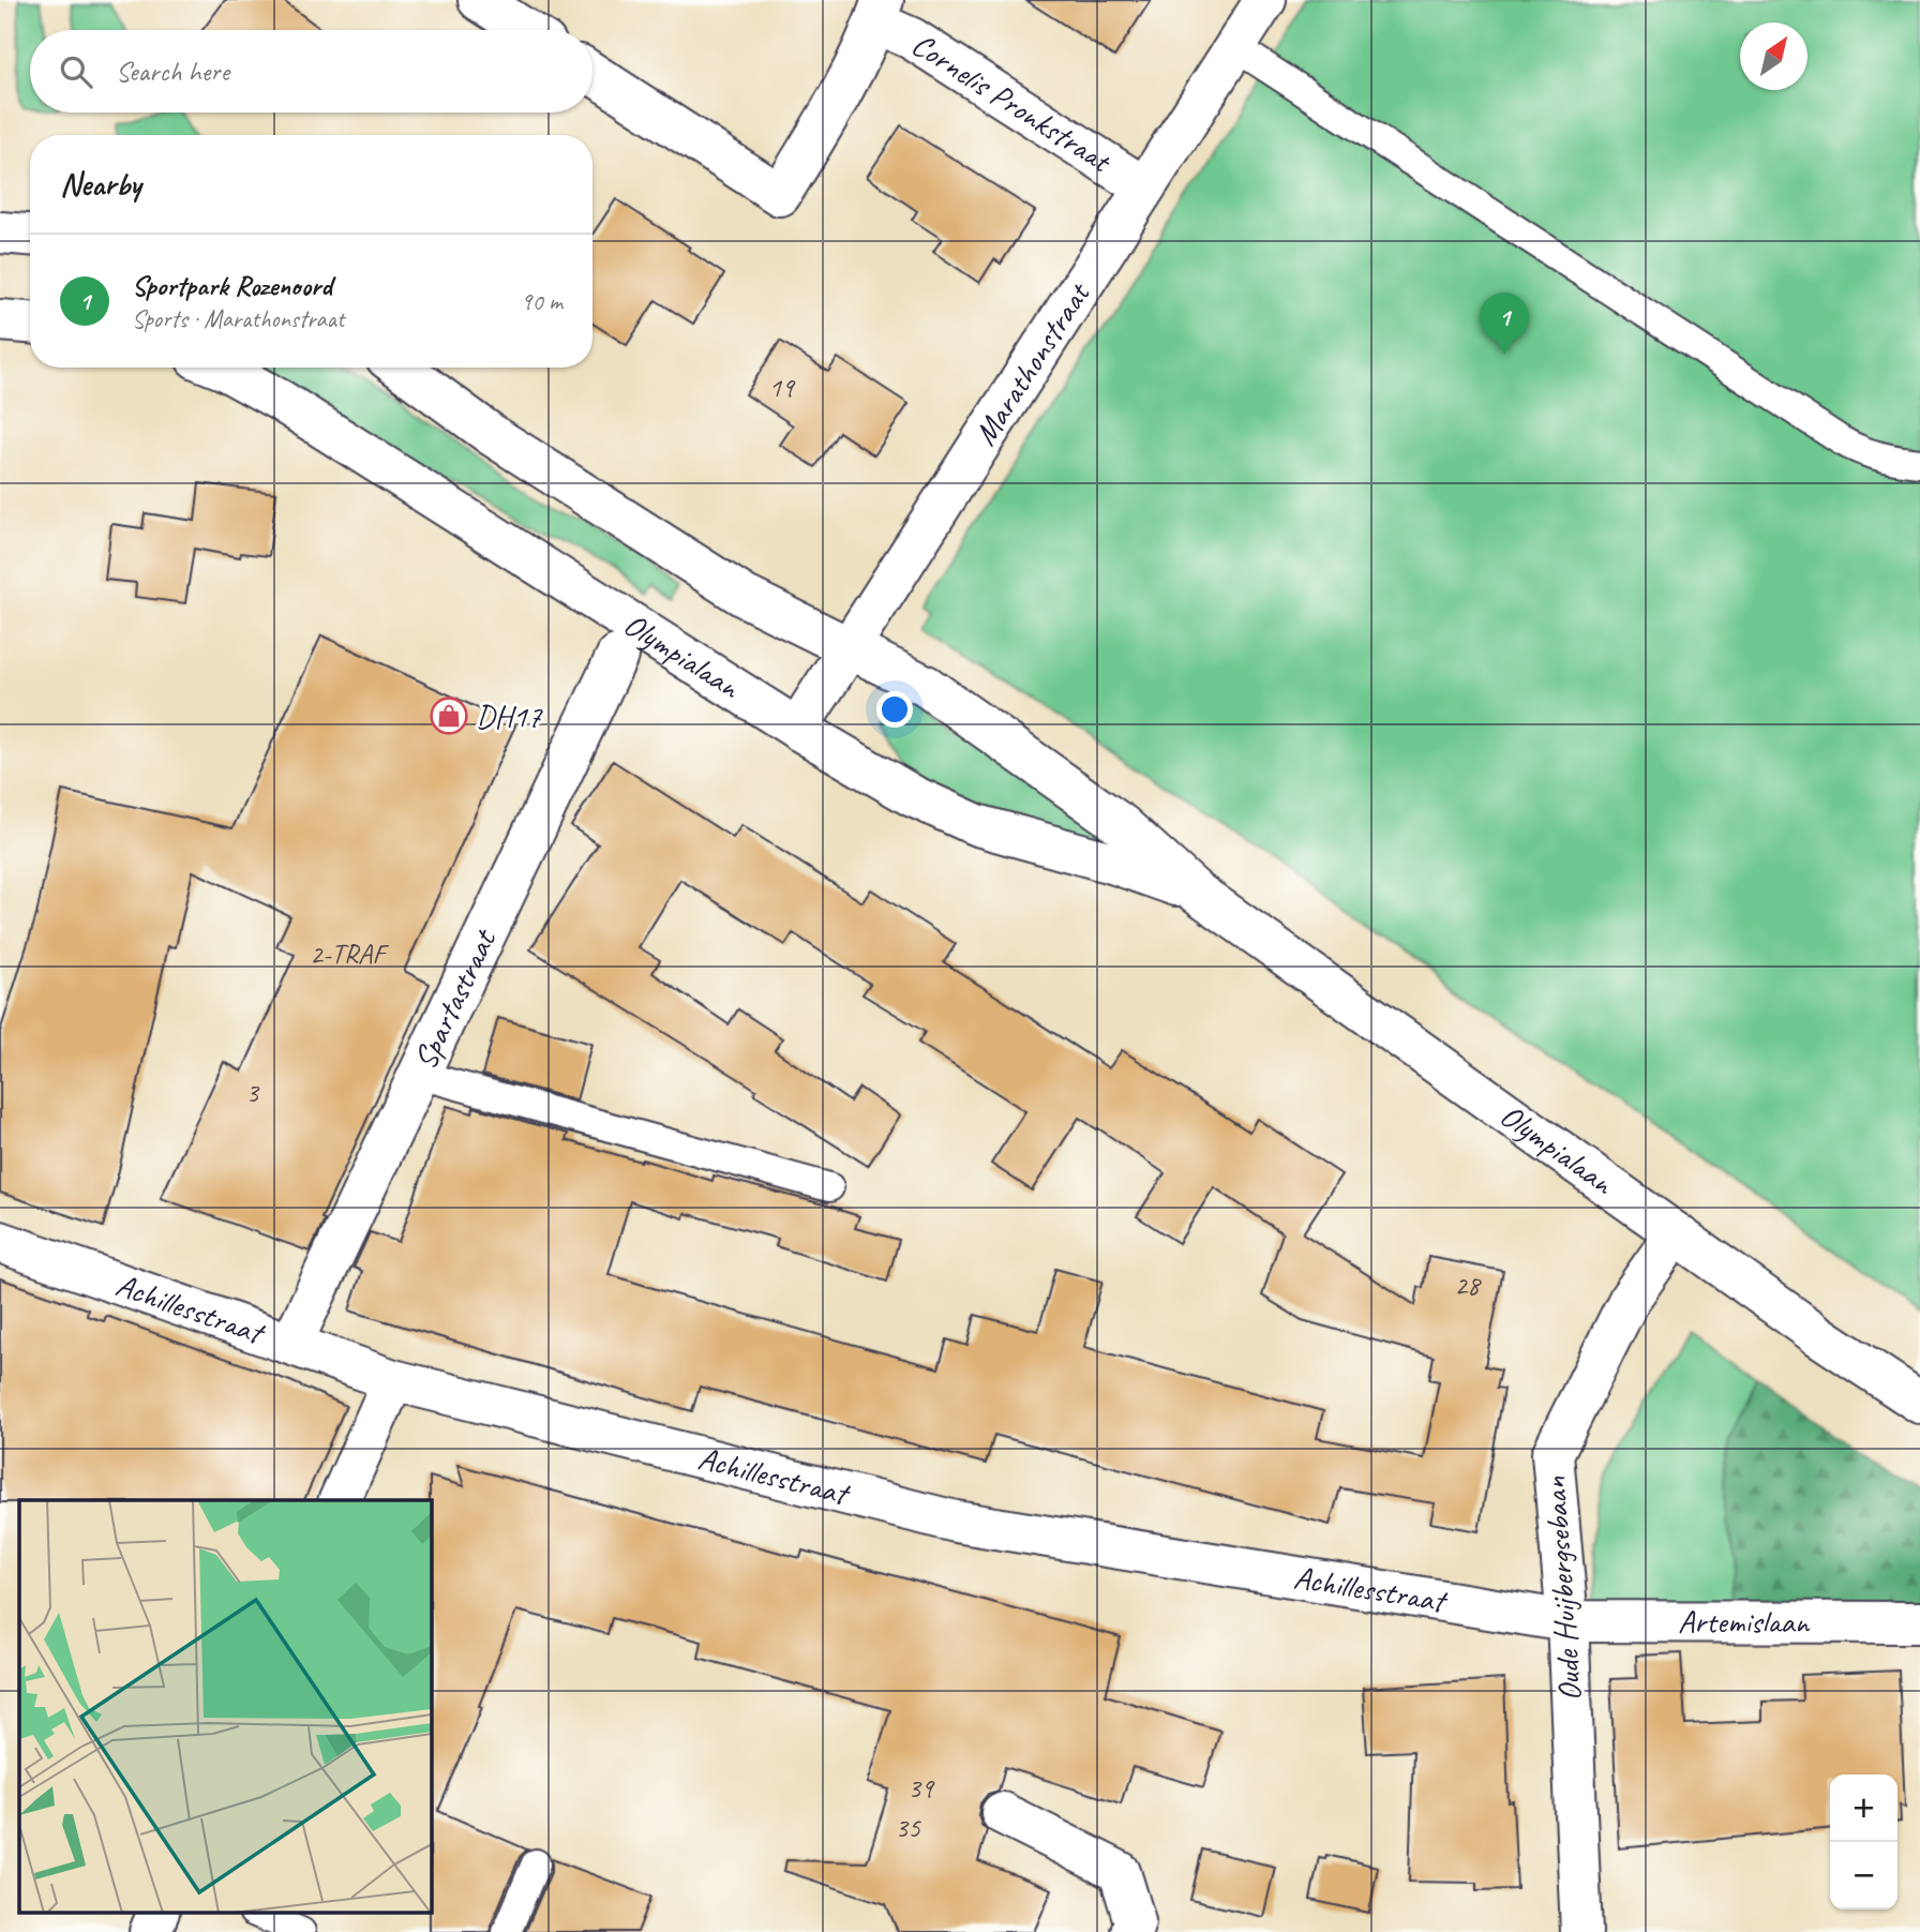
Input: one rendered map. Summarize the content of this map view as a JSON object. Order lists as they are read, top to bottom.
{
  "streets": {
    "street": [
      "Cornelis Pronkstraat",
      "Marathonstraat",
      "Olympialaan",
      "Spartastraat",
      "Achillesstraat",
      "Oude Huijbergsebaan",
      "Artemislaan"
    ]
  },
  "crossings": [
    ["Cornelis Pronkstraat", "Marathonstraat"],
    ["Marathonstraat", "Olympialaan"],
    ["Olympialaan", "Oude Huijbergsebaan"],
    ["Spartastraat", "Achillesstraat"],
    ["Achillesstraat", "Oude Huijbergsebaan"],
    ["Achillesstraat", "Artemislaan"],
    ["Oude Huijbergsebaan", "Artemislaan"]
  ],
  "places": {
    "shop": ["DH17"]
  },
  "house_numbers": [
    "19",
    "2-TRAF",
    "3",
    "28",
    "39",
    "35"
  ],
  "north": "top right",
  "page": {
    "search": "Search here",
    "heading": "Nearby",
    "list": [
      {
        "mark": "1",
        "name": "Sportpark Rozenoord",
        "note": "Sports · Marathonstraat",
        "value": "90 m"
      }
    ],
    "pins": "1",
    "map_buttons": ["+", "−"]
  }
}
